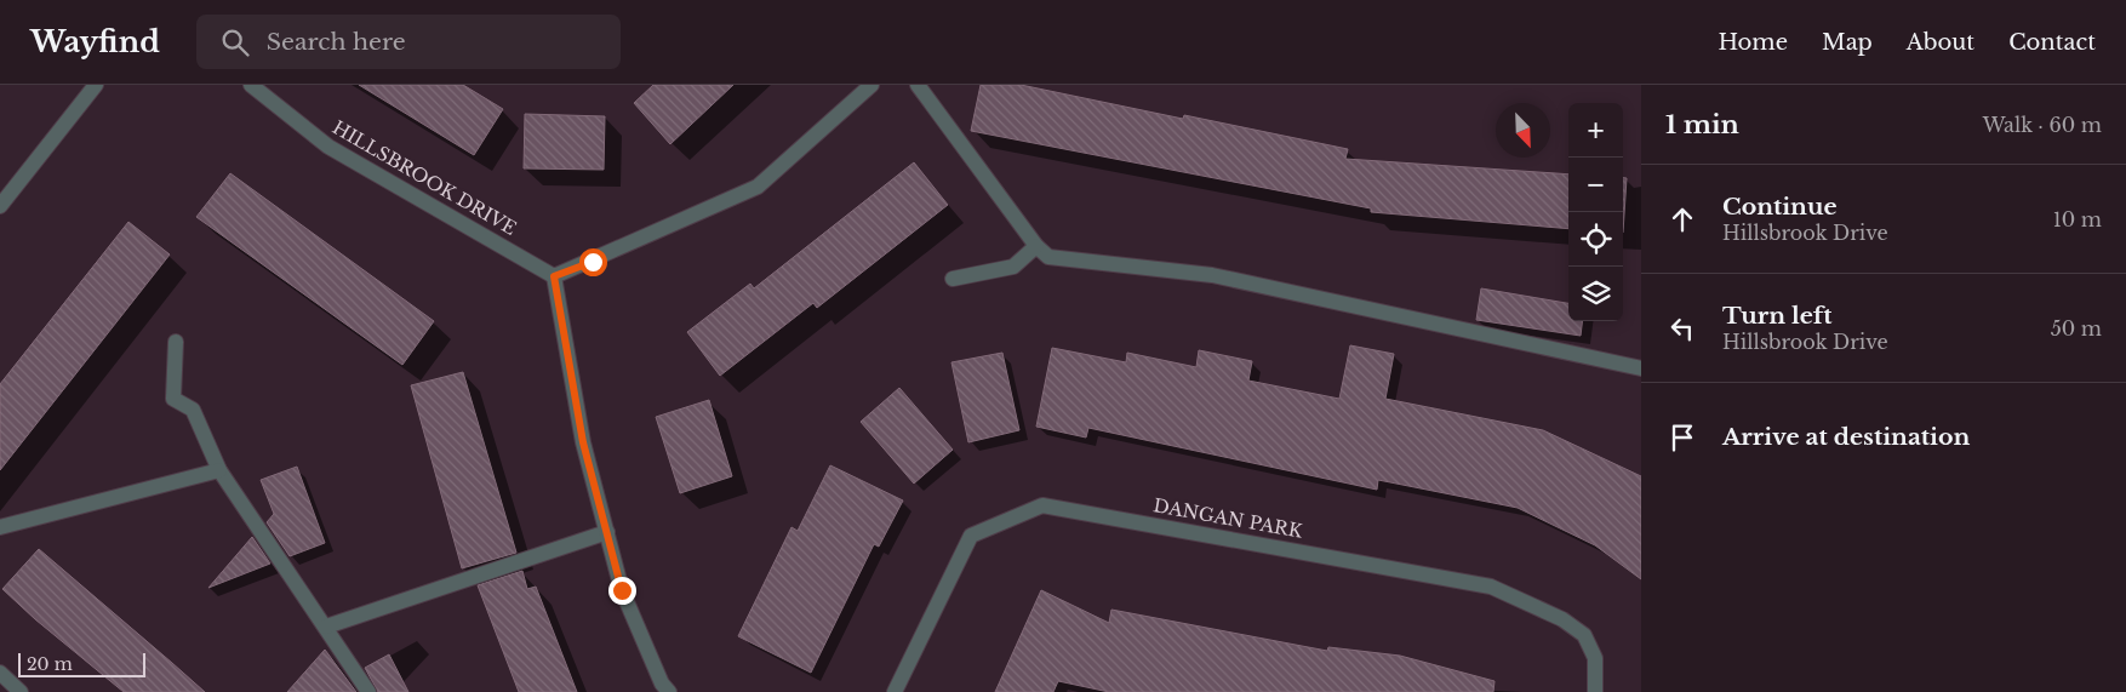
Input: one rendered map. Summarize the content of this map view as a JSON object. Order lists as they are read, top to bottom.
{
  "streets": {
    "street": ["HILLSBROOK DRIVE", "DANGAN PARK"]
  },
  "scale_bar": "20 m",
  "north": "bottom right",
  "page": {
    "header": "Wayfind",
    "search": "Search here",
    "nav": [
      "Home",
      "Map",
      "About",
      "Contact"
    ],
    "heading": ["1 min", "Walk · 60 m"],
    "map_buttons": ["+", "−"],
    "list": [
      ["Continue", "Hillsbrook Drive", "10 m"],
      ["Turn left", "Hillsbrook Drive", "50 m"],
      "Arrive at destination"
    ],
    "scale": "20 m"
  }
}
